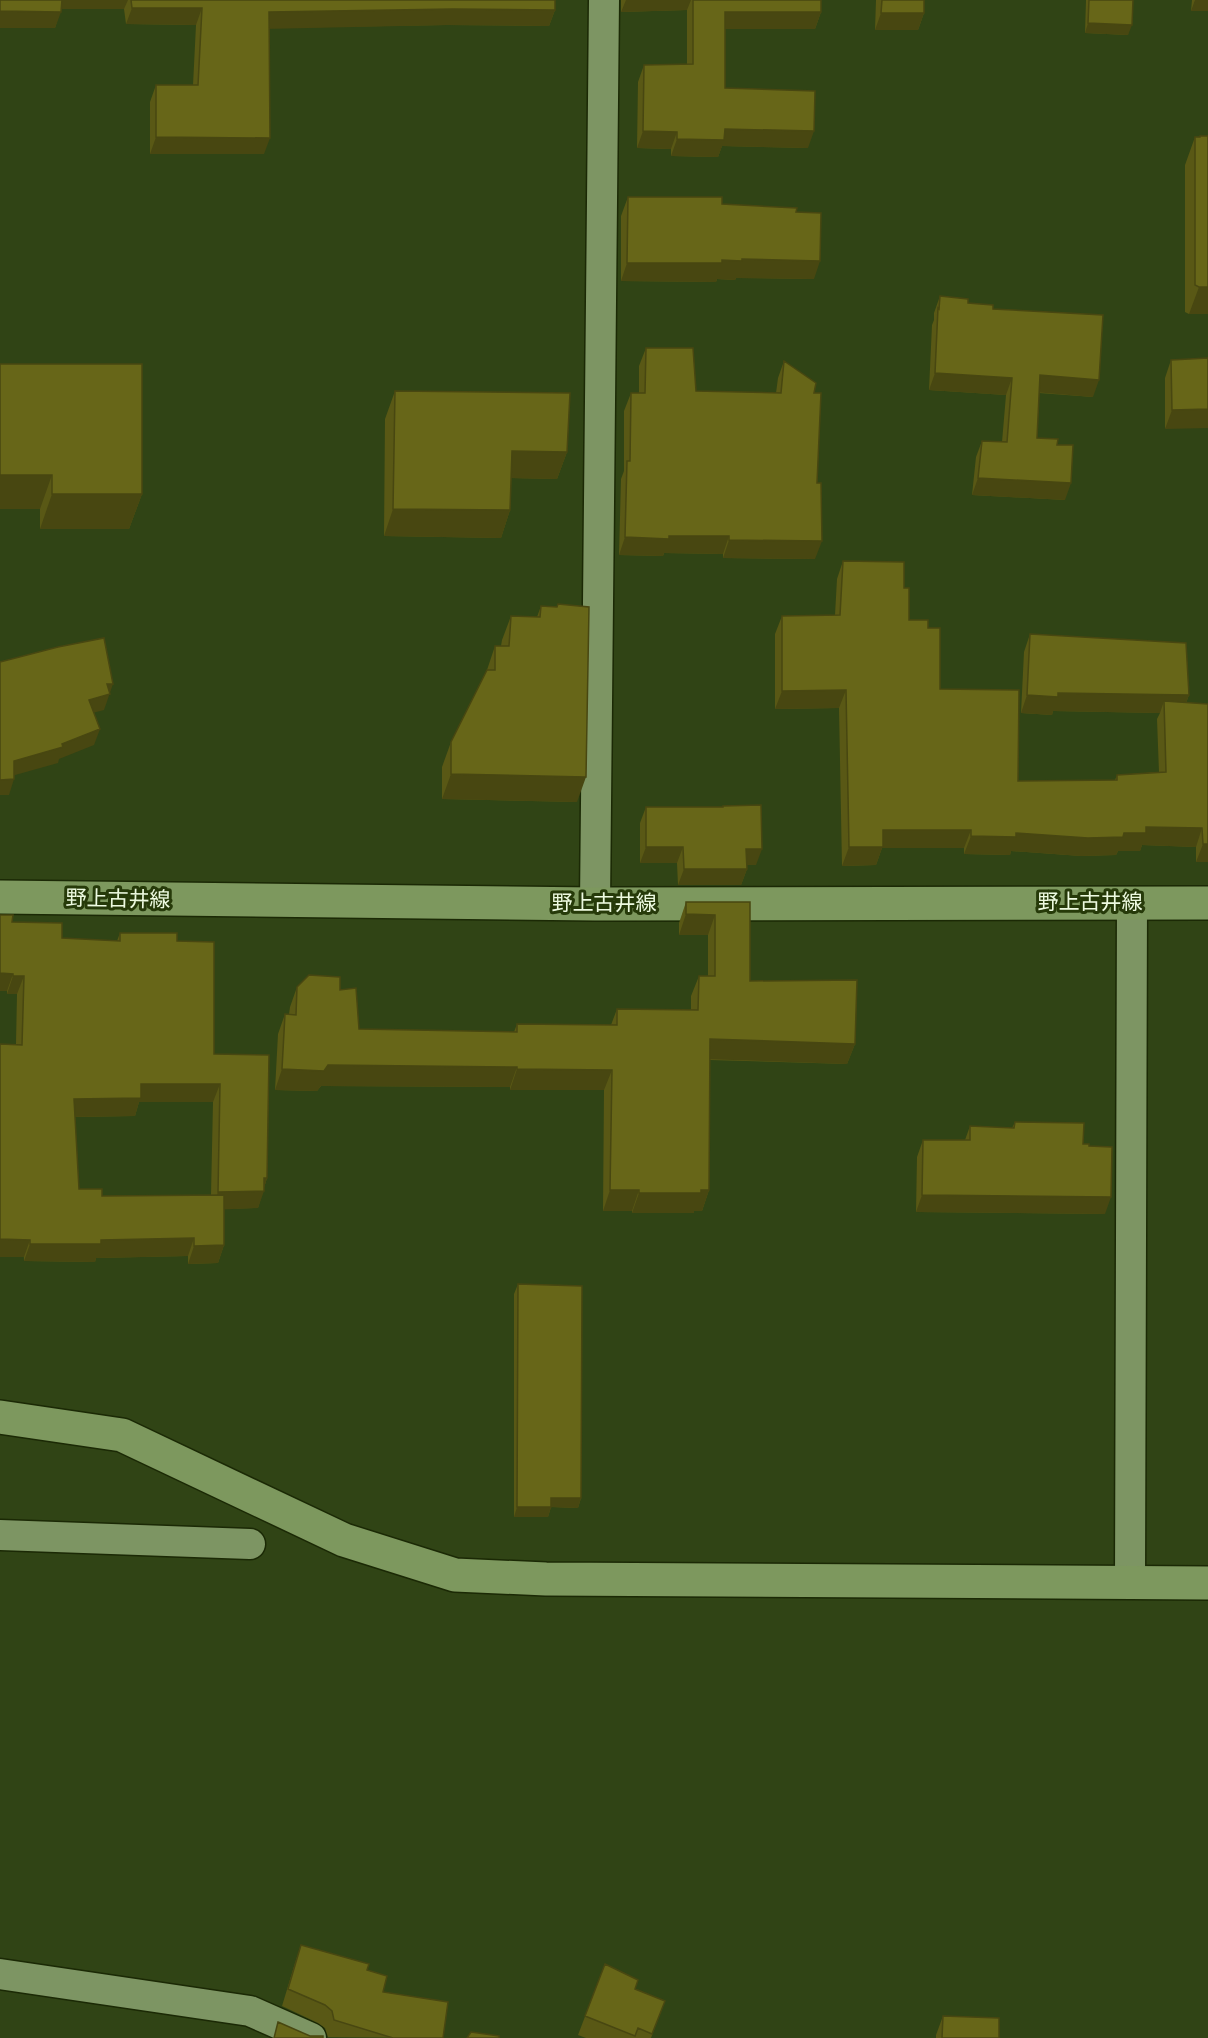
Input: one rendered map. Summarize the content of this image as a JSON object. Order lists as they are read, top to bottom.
{
  "streets": {
    "street": ["野上古井線"]
  }
}
